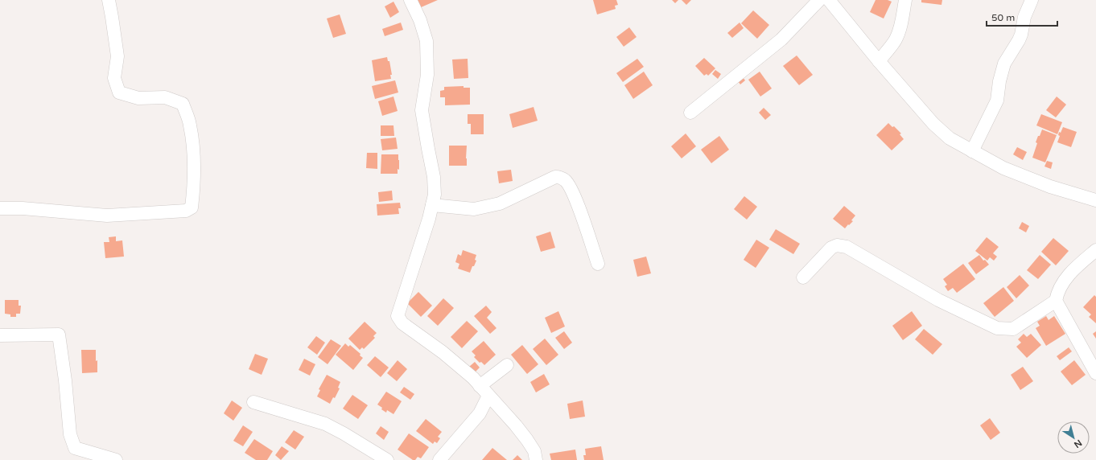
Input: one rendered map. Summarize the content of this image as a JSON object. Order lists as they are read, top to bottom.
{
  "scale_bar": "50 m",
  "north": "bottom right"
}
